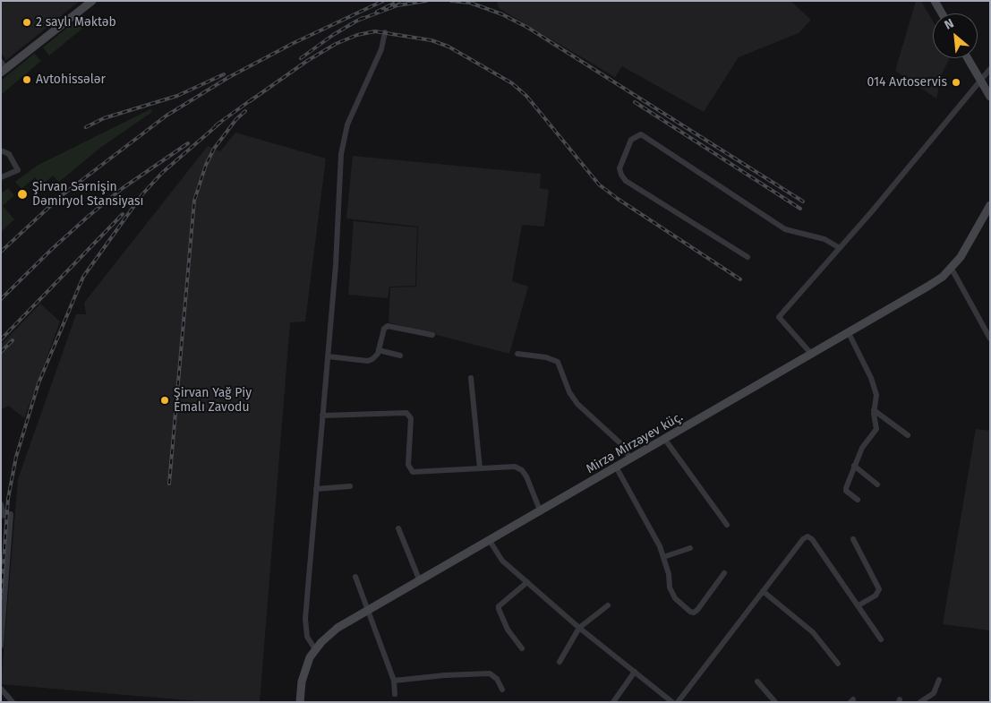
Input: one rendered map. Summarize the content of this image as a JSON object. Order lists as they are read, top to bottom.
{
  "streets": {
    "main road": ["Mirzə Mirzəyev küç."]
  },
  "places": [
    "2 saylı Məktəb",
    "Avtohissələr",
    "014 Avtoservis",
    "Şirvan Sərnişin Dəmiryol Stansiyası",
    "Şirvan Yağ Piy Emalı Zavodu"
  ],
  "north": "top left"
}
